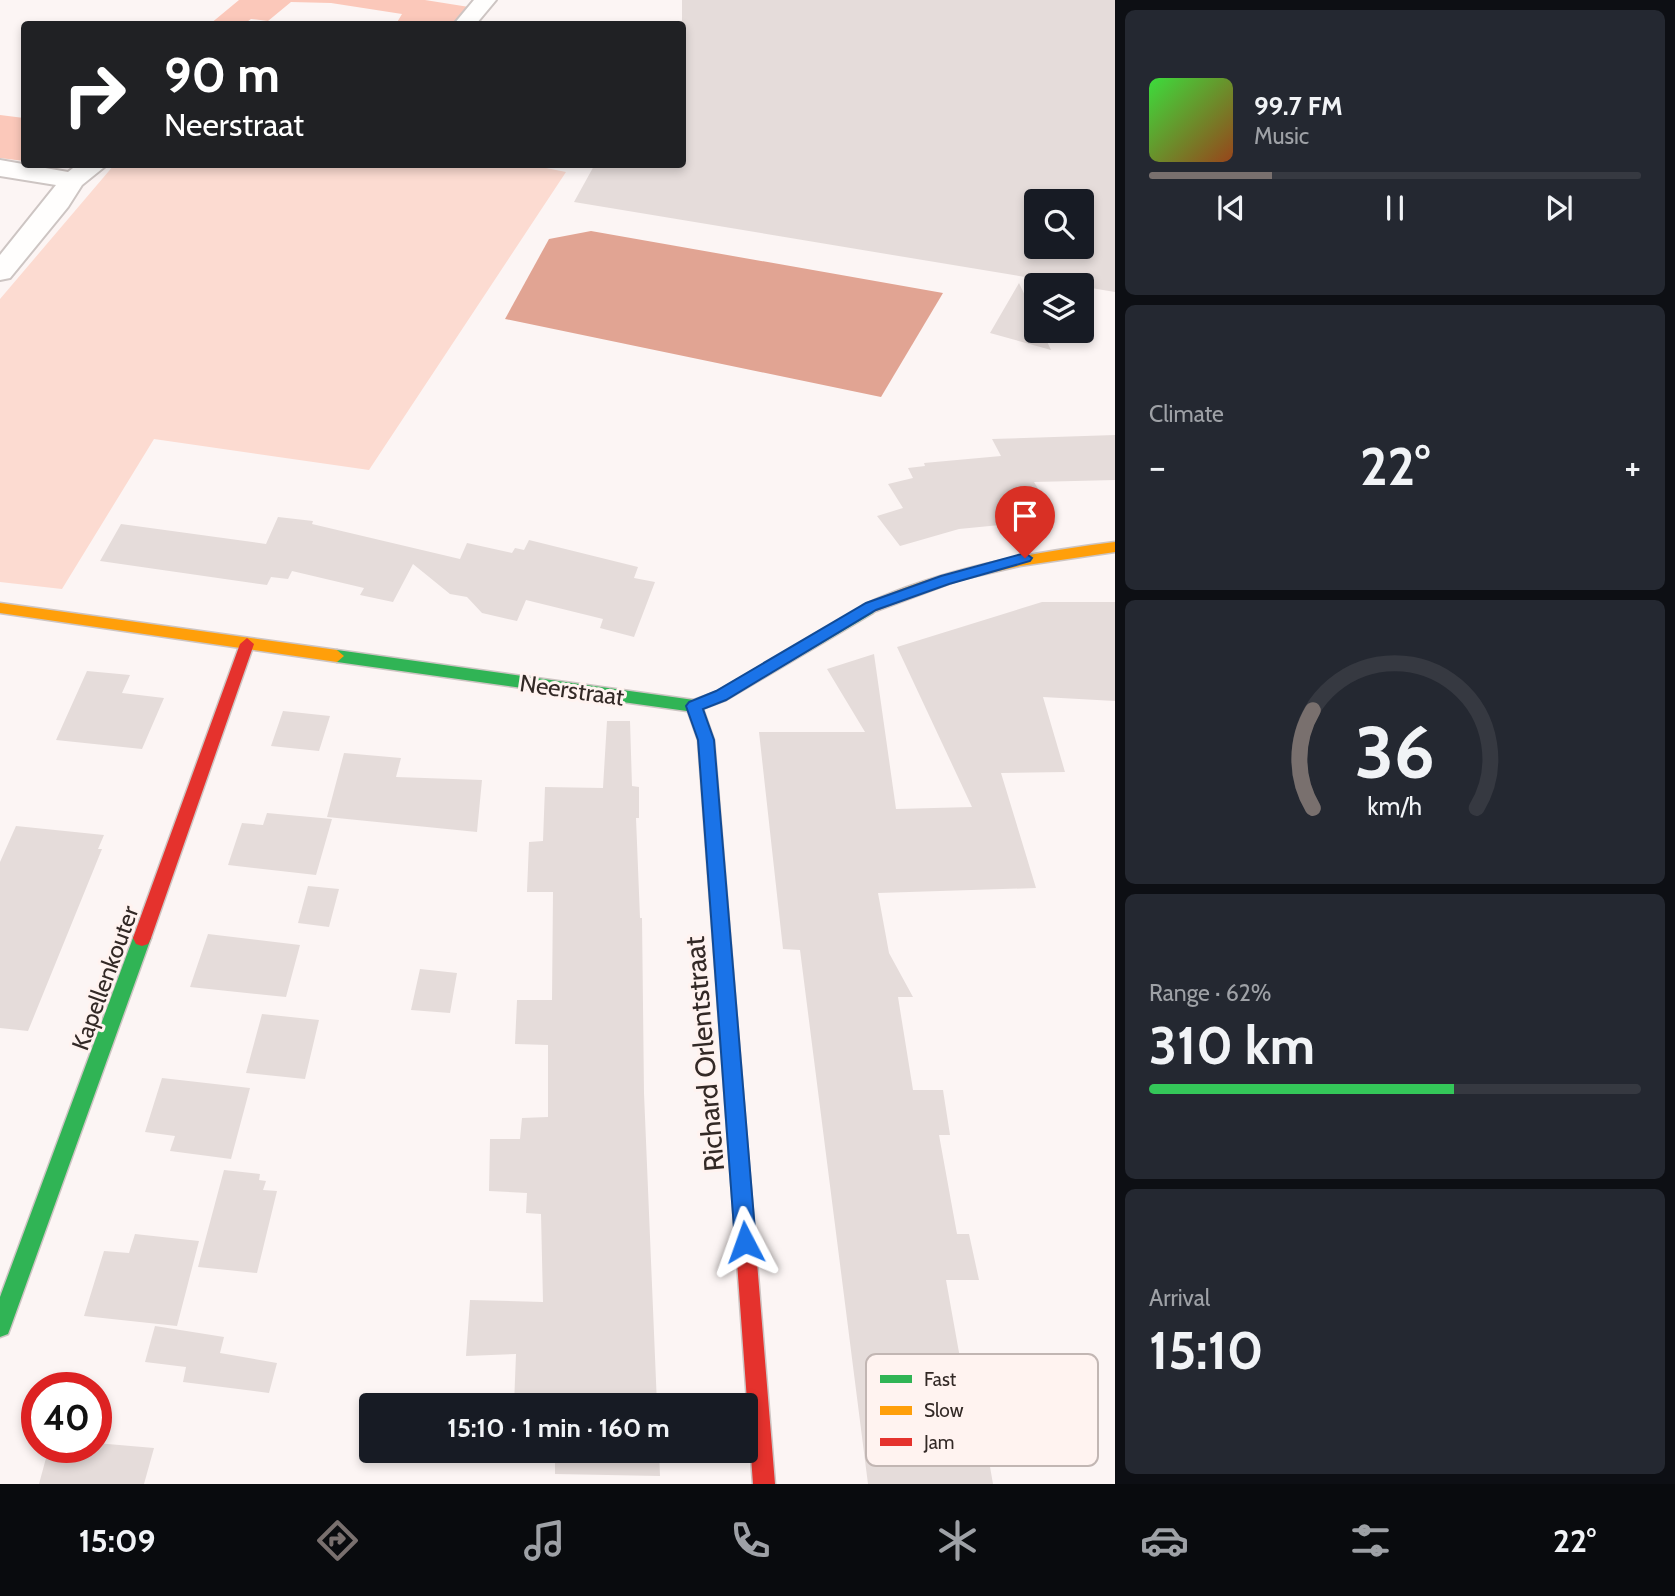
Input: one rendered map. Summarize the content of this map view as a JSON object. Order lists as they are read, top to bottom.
{
  "streets": {
    "street": ["Neerstraat", "Kapellenkouter", "Richard Orlentstraat"]
  },
  "crossings": [
    ["Neerstraat", "Kapellenkouter"],
    ["Neerstraat", "Richard Orlentstraat"]
  ],
  "legend": ["Fast", "Slow", "Jam"],
  "page": {
    "turn": ["90 m", "Neerstraat"],
    "song": ["99.7 FM", "Music"],
    "tile": [
      "Climate",
      ["Range · 62%", "310 km"],
      ["Arrival", "15:10"]
    ],
    "heat": ["−", "22°", "+"],
    "limit": "40",
    "trip": "15:10 · 1 min · 160 m",
    "tabs": ["15:09", "22°"],
    "gauge": ["36", "km/h"]
  }
}
